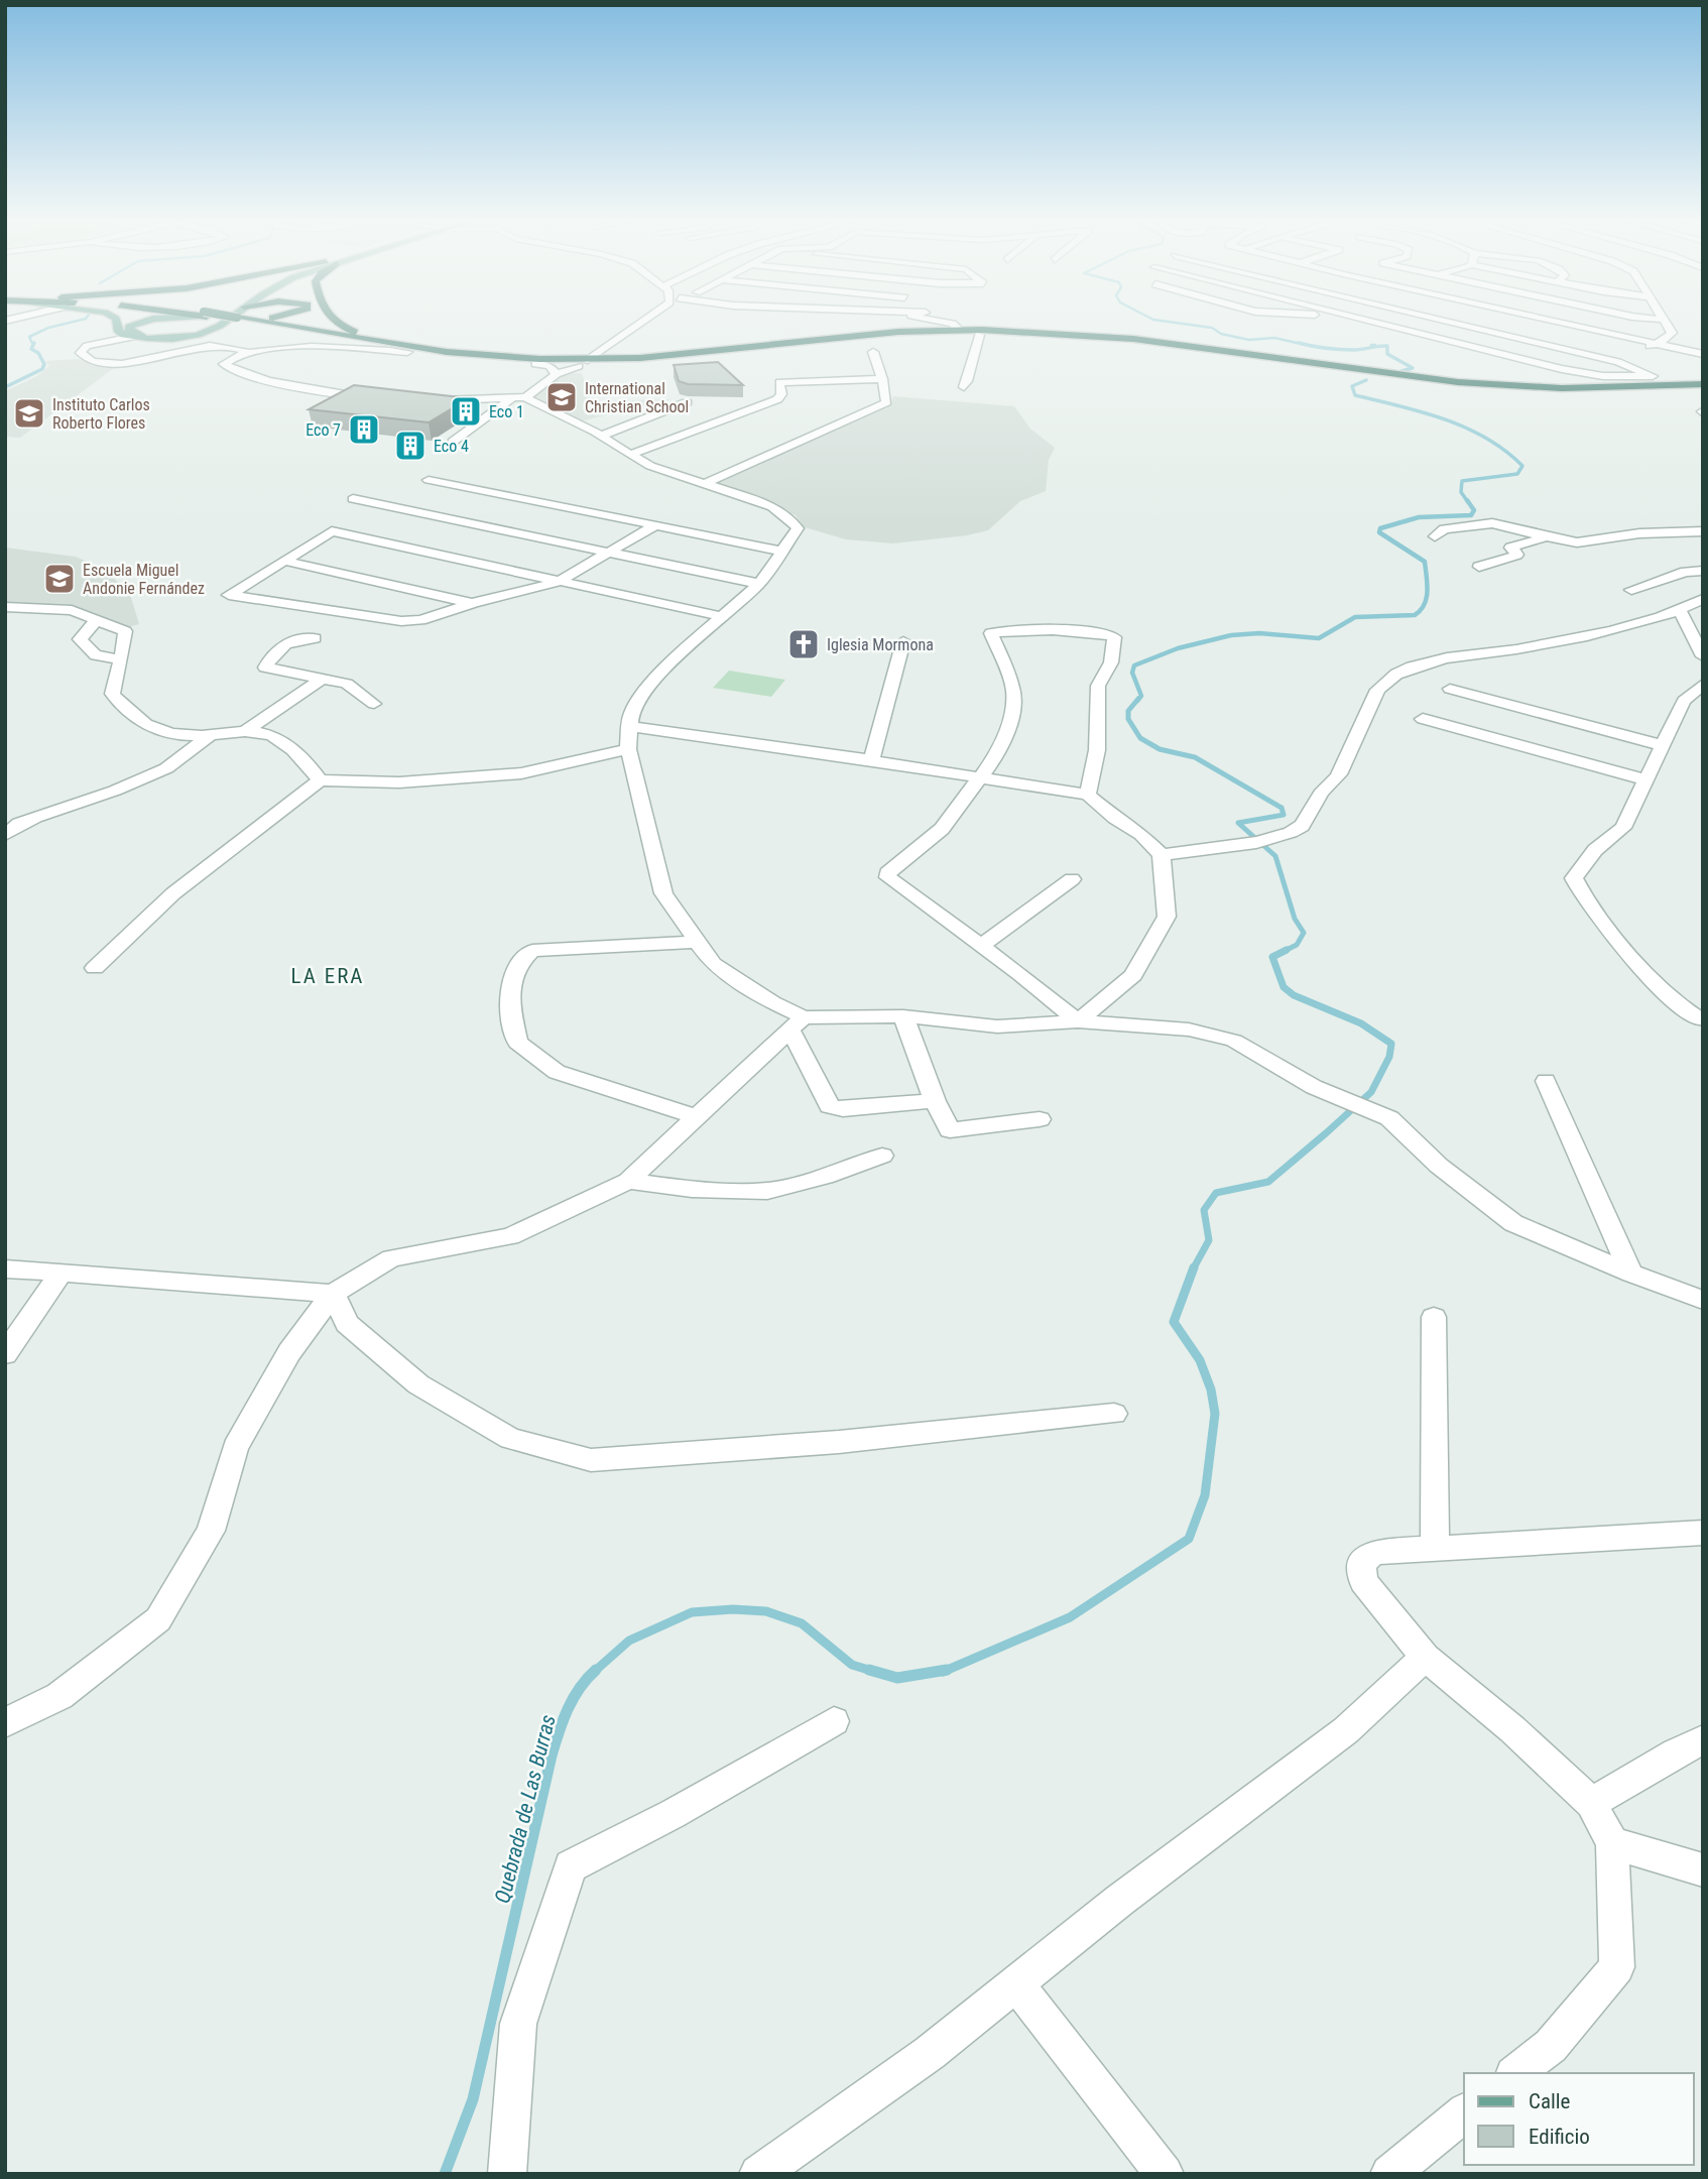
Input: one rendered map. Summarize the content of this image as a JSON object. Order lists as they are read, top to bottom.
{
  "districts": ["LA ERA"],
  "water": ["Quebrada de Las Burras"],
  "places": {
    "school or university": ["International Christian School", "Instituto Carlos Roberto Flores", "Escuela Miguel Andonie Fernández"],
    "building": ["Eco 1", "Eco 7", "Eco 4"],
    "church": ["Iglesia Mormona"]
  },
  "legend": ["Calle", "Edificio"]
}
